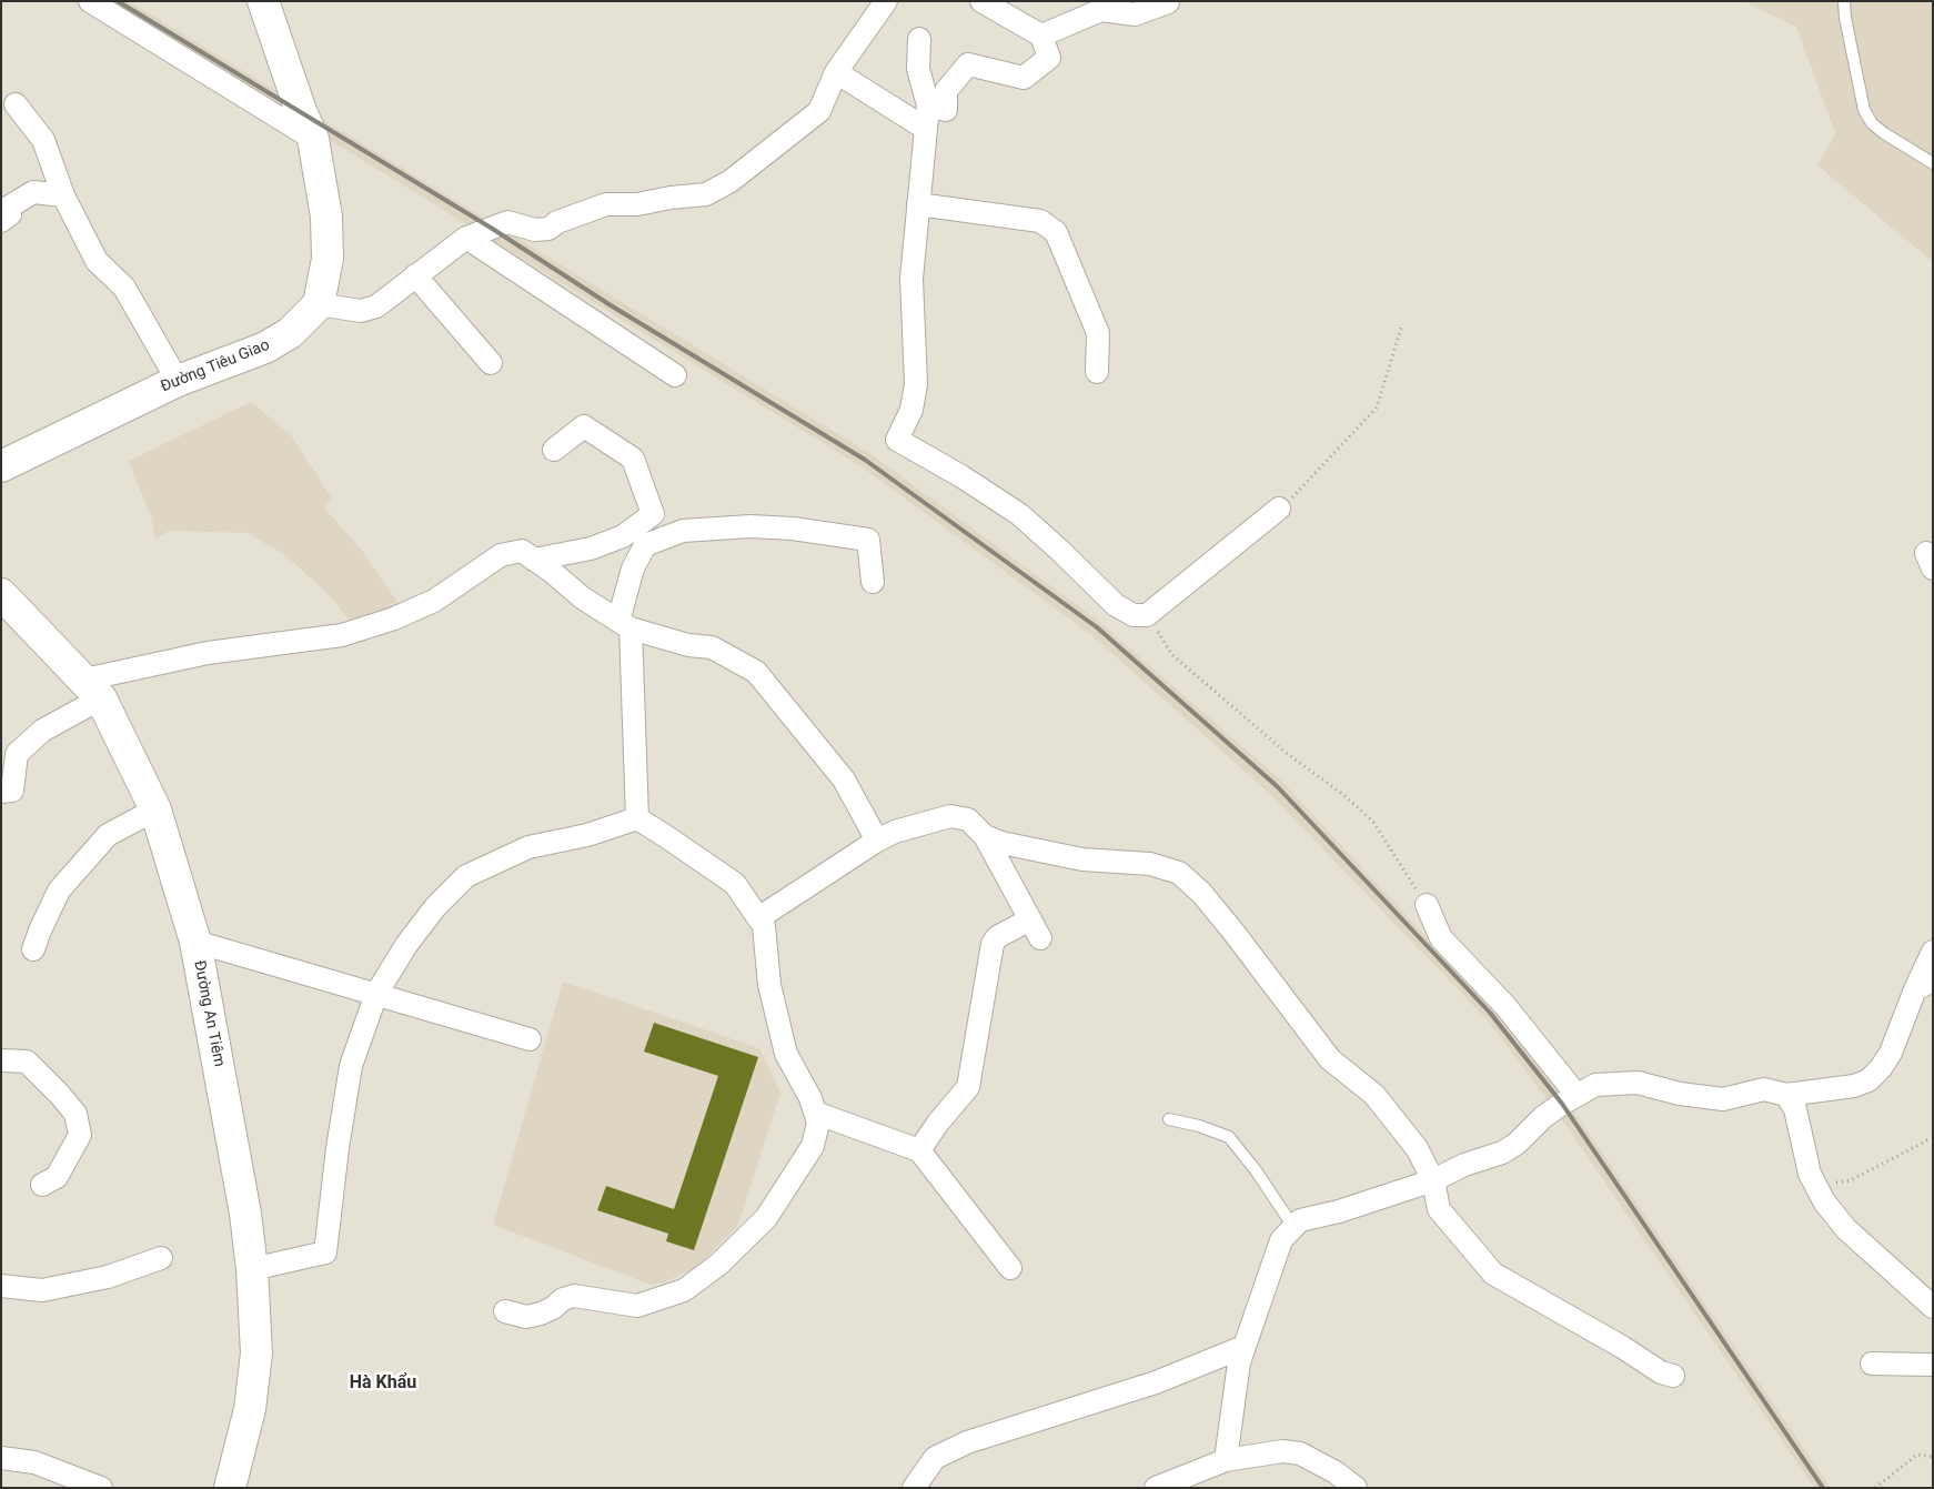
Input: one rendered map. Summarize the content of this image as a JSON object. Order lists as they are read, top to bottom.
{
  "streets": {
    "highway": ["Đường Tiêu Giao", "Đường An Tiêm"]
  },
  "districts": ["Hà Khẩu"]
}
